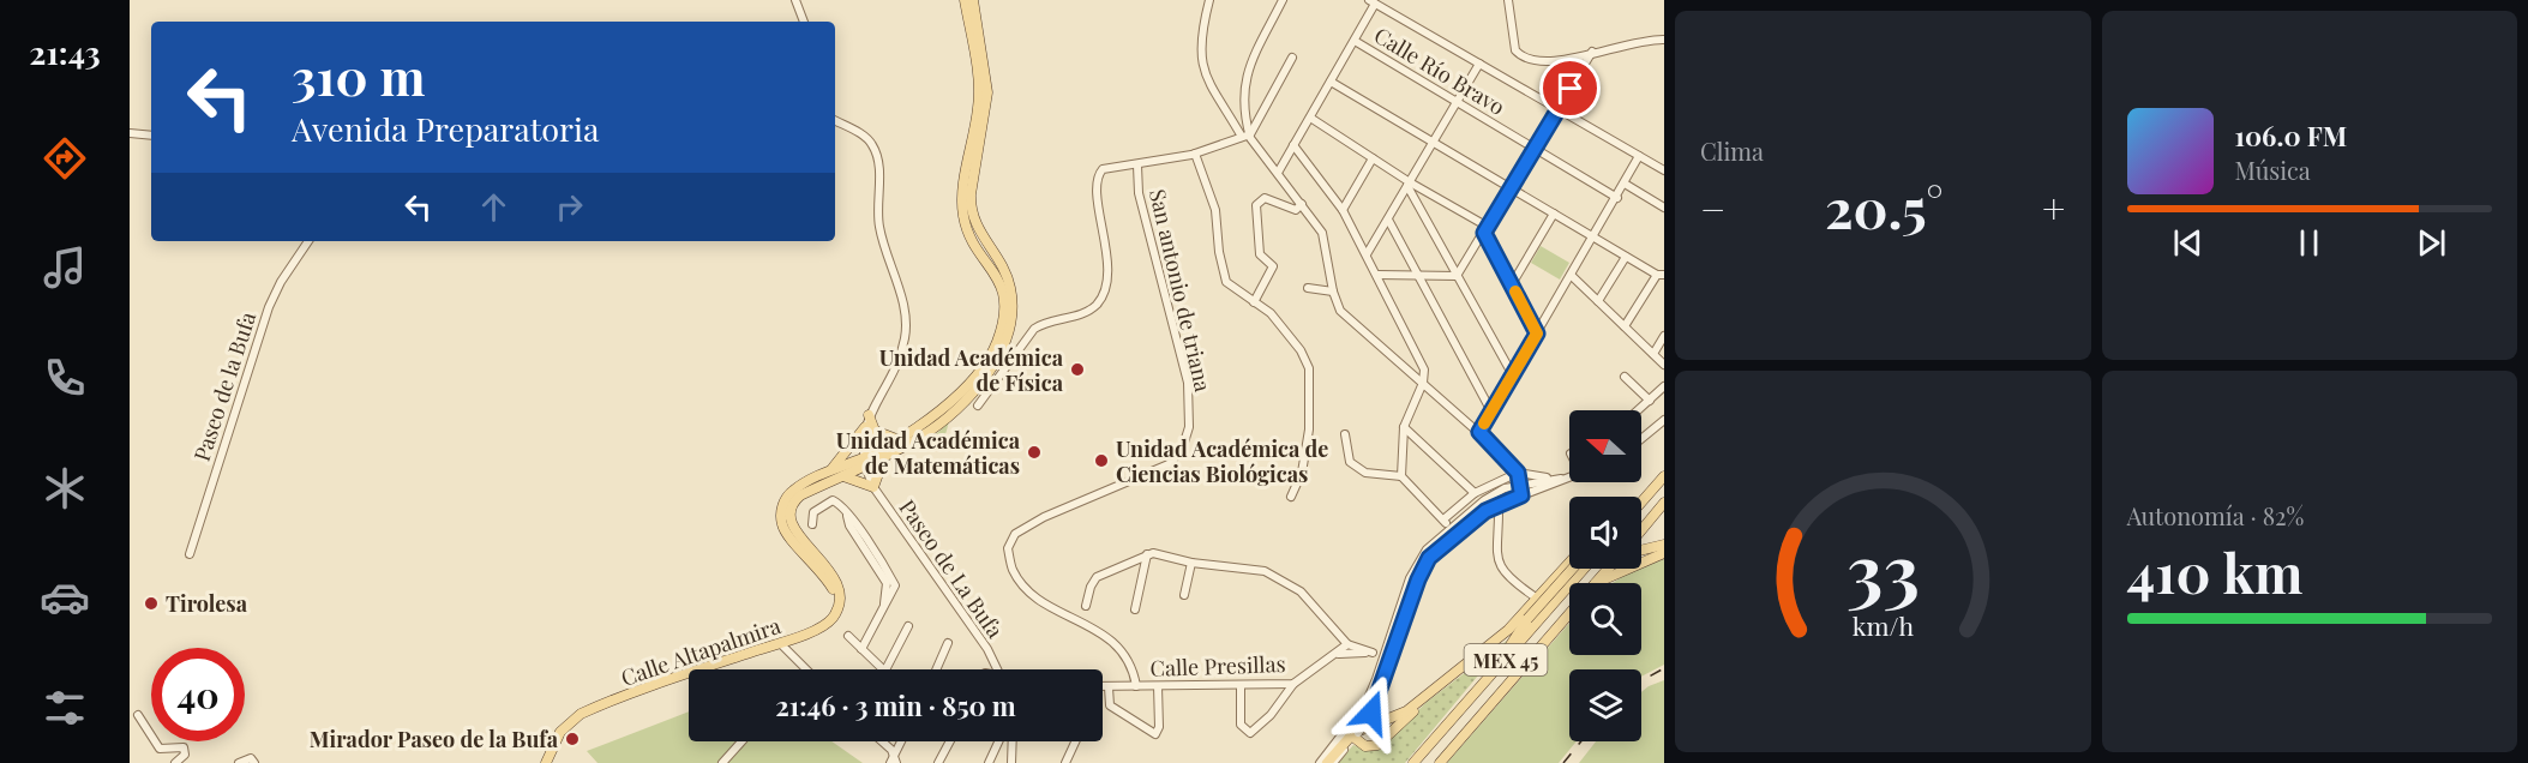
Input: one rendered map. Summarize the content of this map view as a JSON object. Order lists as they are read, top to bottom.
{
  "streets": {
    "main road": ["Calle Altapalmira", "MEX 45"],
    "street": [
      "Calle Río Bravo",
      "San antonio de triana",
      "Paseo de la Bufa",
      "Paseo de La Bufa",
      "Calle Presillas"
    ]
  },
  "crossings": [
    ["San antonio de triana", "Calle Presillas"]
  ],
  "places": [
    "Unidad Académica de Física",
    "Unidad Académica de Matemáticas",
    "Unidad Académica de Ciencias Biológicas",
    "Tirolesa",
    "Mirador Paseo de la Bufa"
  ],
  "north": "left",
  "page": {
    "tabs": "21:43",
    "tile": [
      "Clima",
      ["Autonomía · 82%", "410 km"]
    ],
    "turn": ["310 m", "Avenida Preparatoria"],
    "song": ["106.0 FM", "Música"],
    "heat": ["−", "20.5°", "+"],
    "limit": "40",
    "trip": "21:46 · 3 min · 850 m",
    "gauge": ["33", "km/h"]
  }
}
